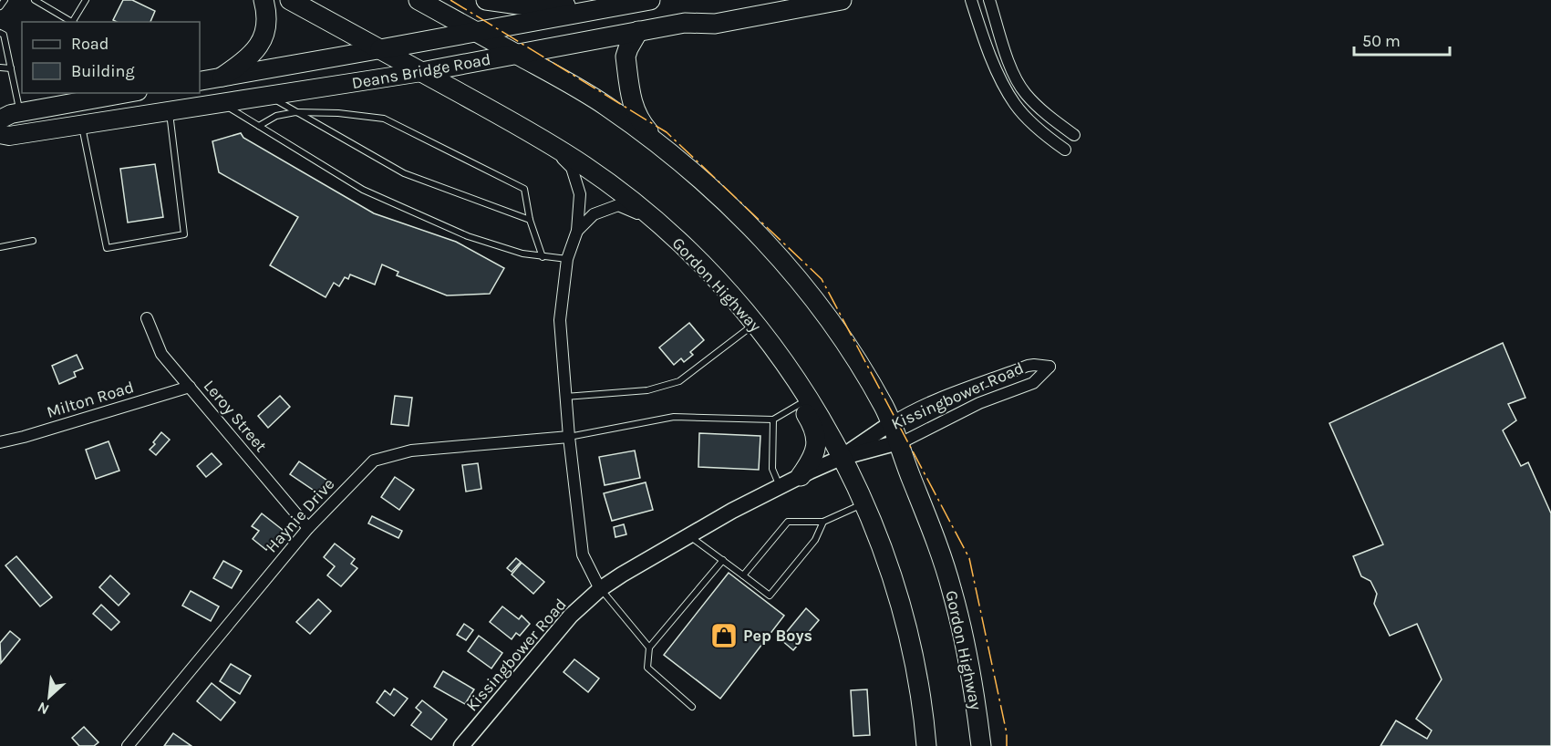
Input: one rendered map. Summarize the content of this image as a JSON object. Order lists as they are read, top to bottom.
{
  "streets": {
    "highway": ["Deans Bridge Road", "Gordon Highway"],
    "street": [
      "Kissingbower Road",
      "Milton Road",
      "Leroy Street",
      "Haynie Drive"
    ]
  },
  "crossings": [
    ["Deans Bridge Road", "Gordon Highway"],
    ["Gordon Highway", "Kissingbower Road"],
    ["Milton Road", "Leroy Street"],
    ["Leroy Street", "Haynie Drive"]
  ],
  "places": {
    "shop": ["Pep Boys"]
  },
  "legend": ["Road", "Building"],
  "scale_bar": "50 m",
  "north": "bottom left"
}
